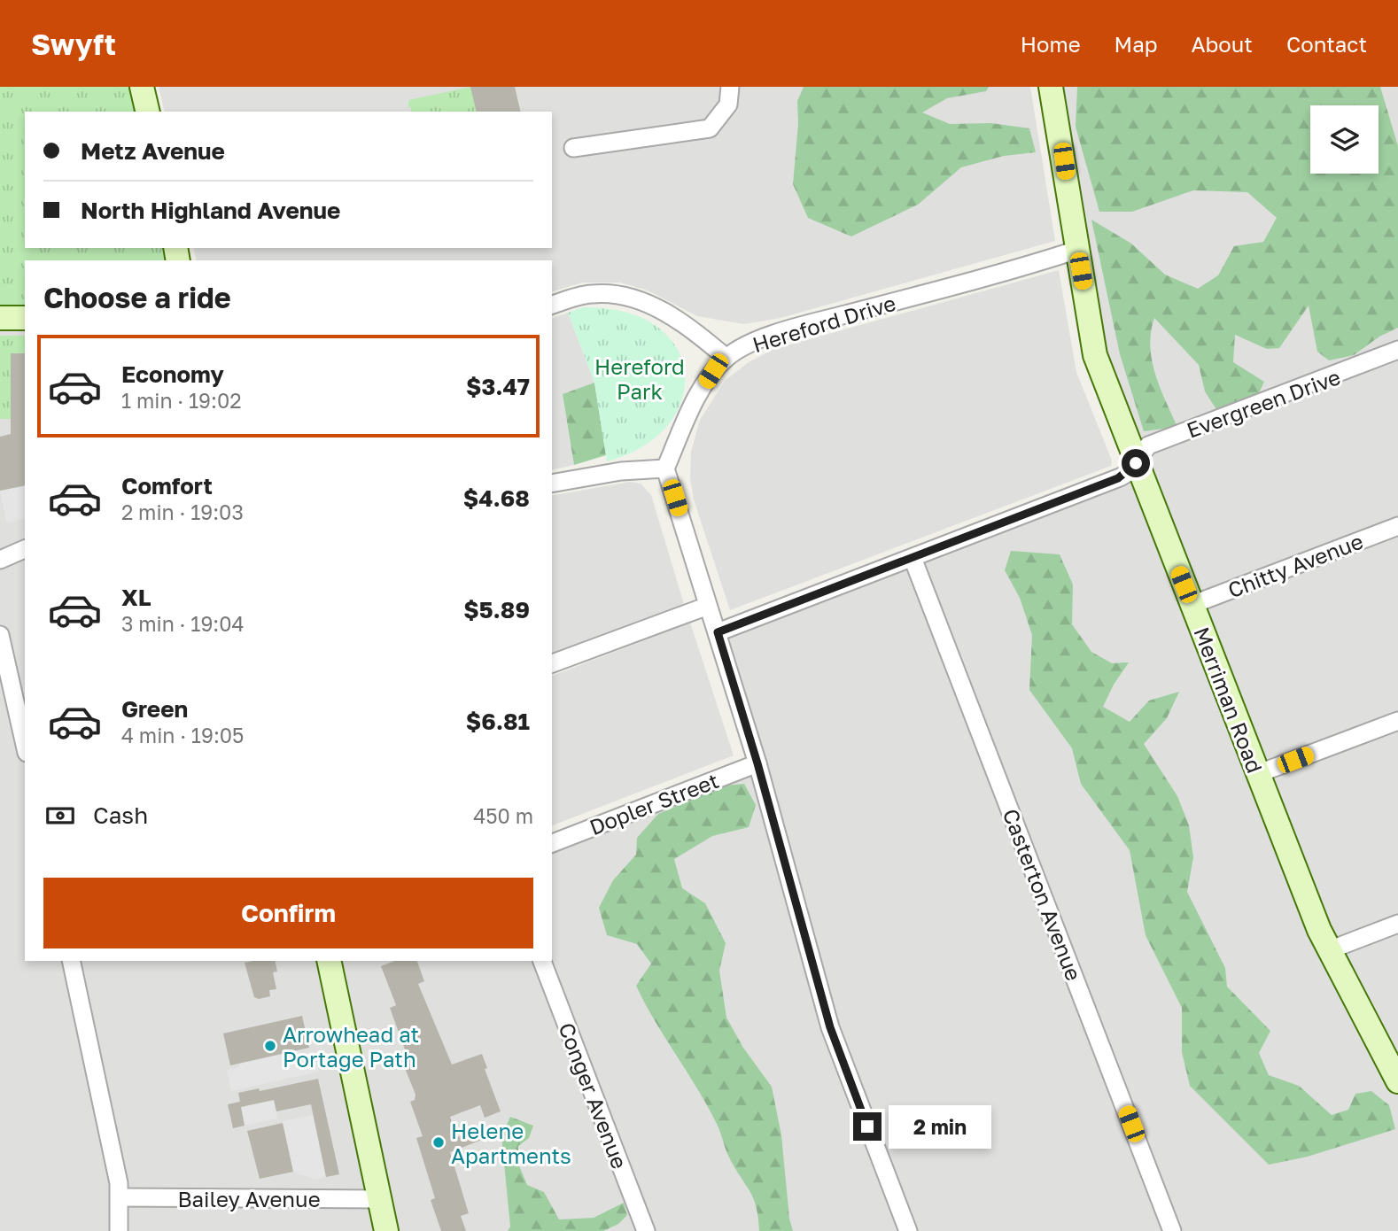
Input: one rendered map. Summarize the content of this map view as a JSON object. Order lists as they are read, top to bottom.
{
  "streets": {
    "main road": ["Merriman Road"],
    "street": [
      "Hereford Drive",
      "Evergreen Drive",
      "Chitty Avenue",
      "Dopler Street",
      "Casterton Avenue",
      "Conger Avenue",
      "Bailey Avenue"
    ]
  },
  "crossings": [
    ["Hereford Drive", "Merriman Road"],
    ["Evergreen Drive", "Merriman Road"],
    ["Evergreen Drive", "Casterton Avenue"],
    ["Chitty Avenue", "Merriman Road"]
  ],
  "parks": ["Hereford Park"],
  "places": ["Arrowhead at Portage Path", "Helene Apartments"],
  "page": {
    "header": "Swyft",
    "nav": [
      "Home",
      "Map",
      "About",
      "Contact"
    ],
    "banner": ["Metz Avenue", "North Highland Avenue"],
    "heading": "Choose a ride",
    "list": [
      {
        "name": "Economy",
        "note": "1 min · 19:02",
        "value": "$3.47"
      },
      {
        "name": "Comfort",
        "note": "2 min · 19:03",
        "value": "$4.68"
      },
      {
        "name": "XL",
        "note": "3 min · 19:04",
        "value": "$5.89"
      },
      {
        "name": "Green",
        "note": "4 min · 19:05",
        "value": "$6.81"
      }
    ],
    "pay": ["Cash", "450 m"],
    "buttons": "Confirm",
    "bubble": "2 min"
  }
}
